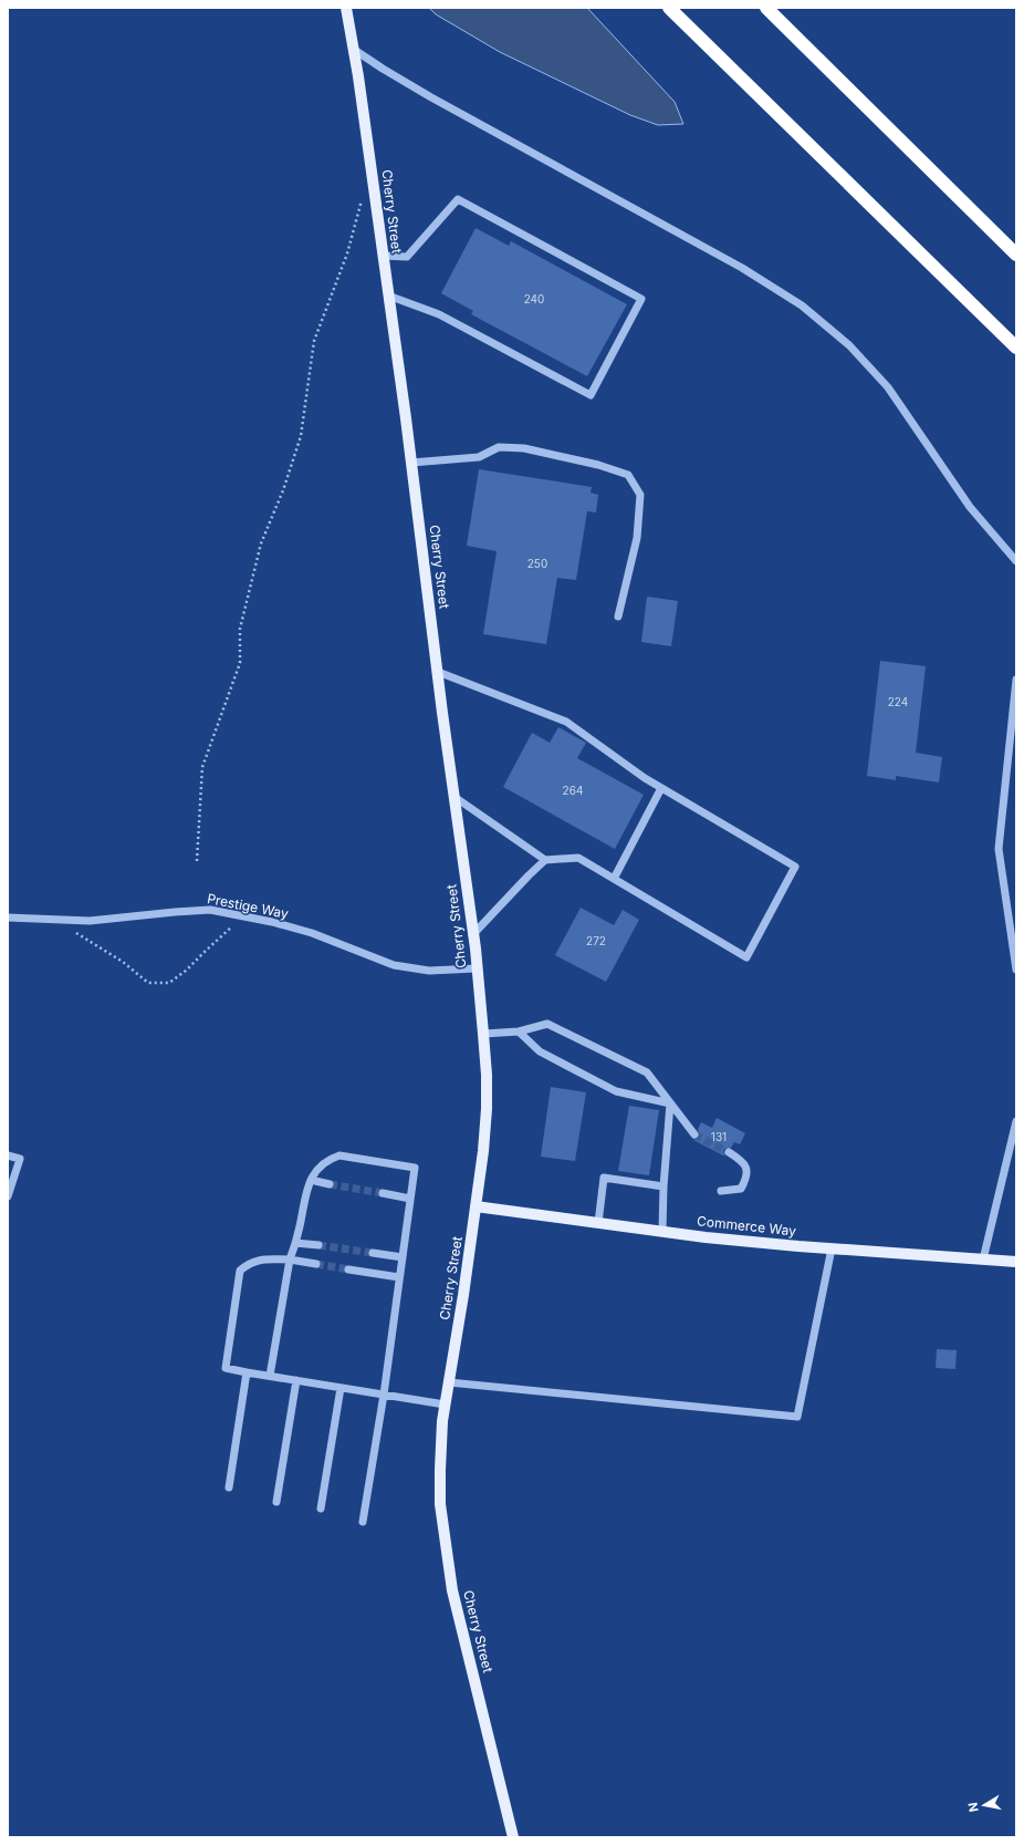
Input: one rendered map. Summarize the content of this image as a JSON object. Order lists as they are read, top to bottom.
{
  "streets": {
    "main road": ["Cherry Street", "Commerce Way"],
    "street": ["Prestige Way"]
  },
  "crossings": [
    ["Cherry Street", "Prestige Way"],
    ["Cherry Street", "Commerce Way"]
  ],
  "house_numbers": [
    "240",
    "250",
    "224",
    "264",
    "272",
    "131"
  ],
  "north": "left"
}
